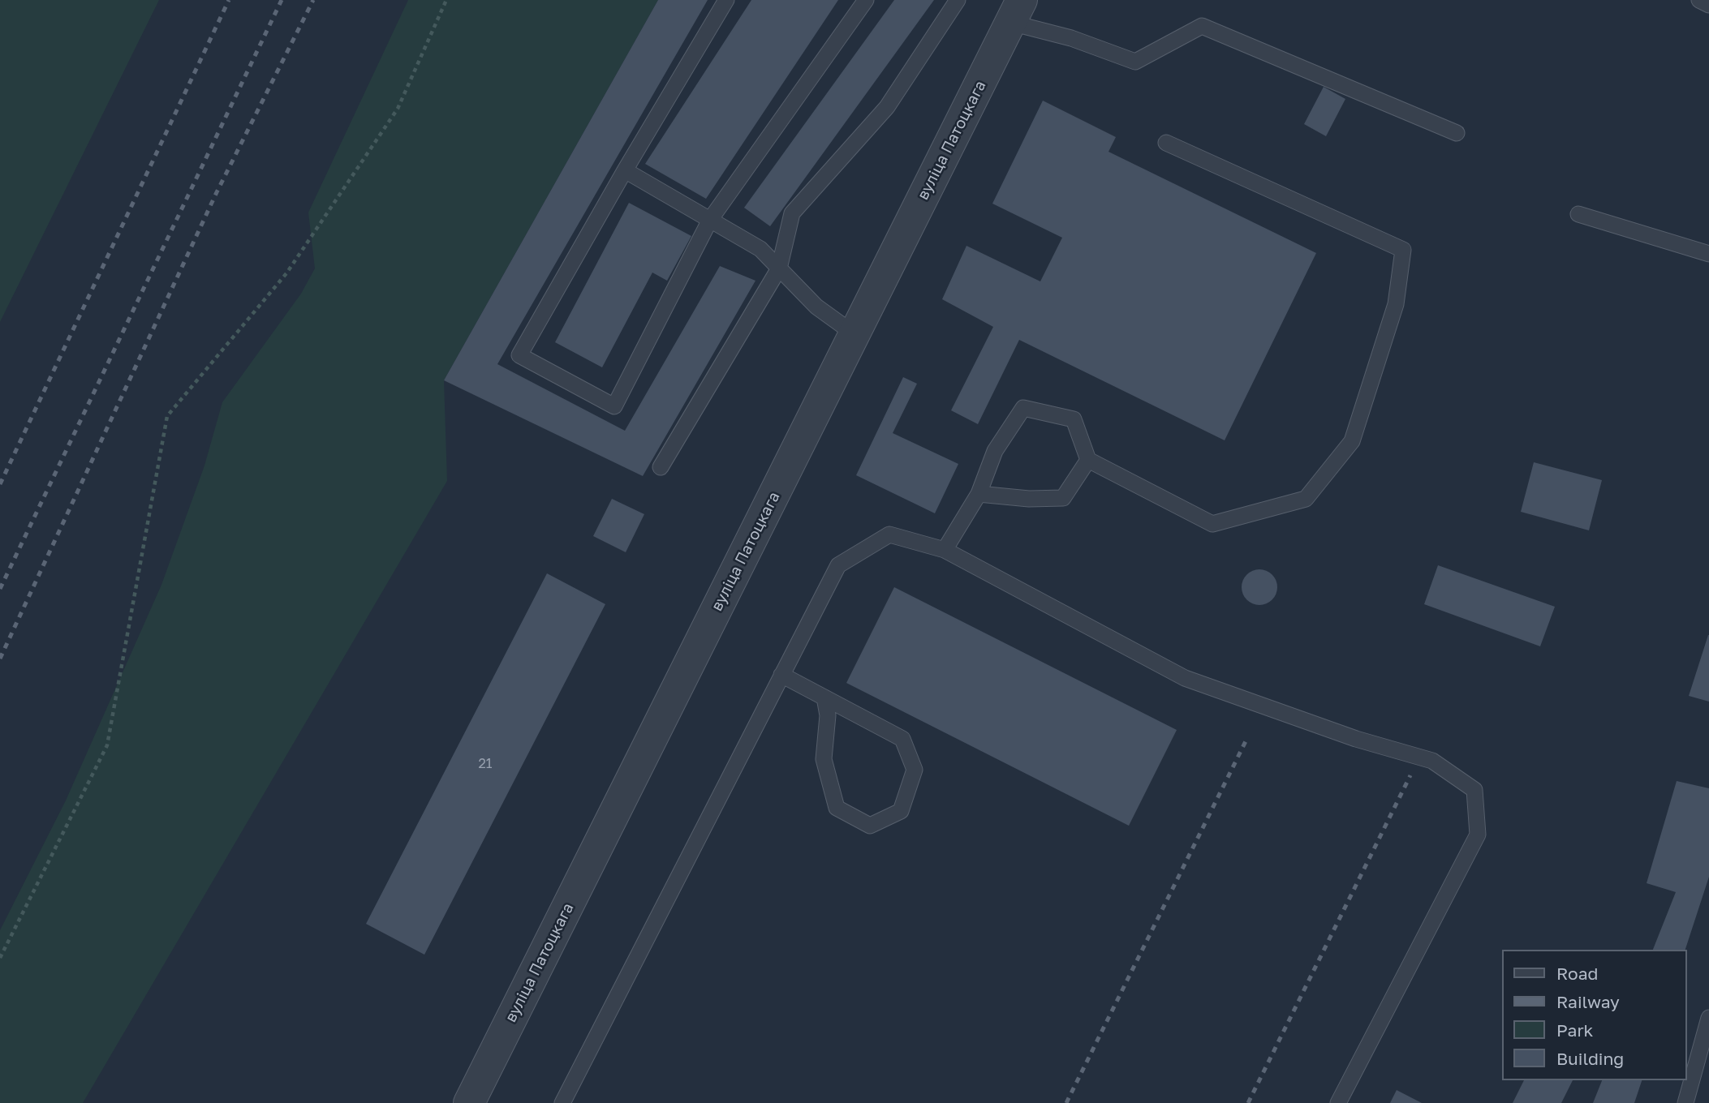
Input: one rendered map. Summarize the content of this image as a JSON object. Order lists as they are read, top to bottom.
{
  "streets": {
    "street": ["вуліца Патоцкага"]
  },
  "house_numbers": ["21"],
  "legend": [
    "Road",
    "Railway",
    "Park",
    "Building"
  ]
}
